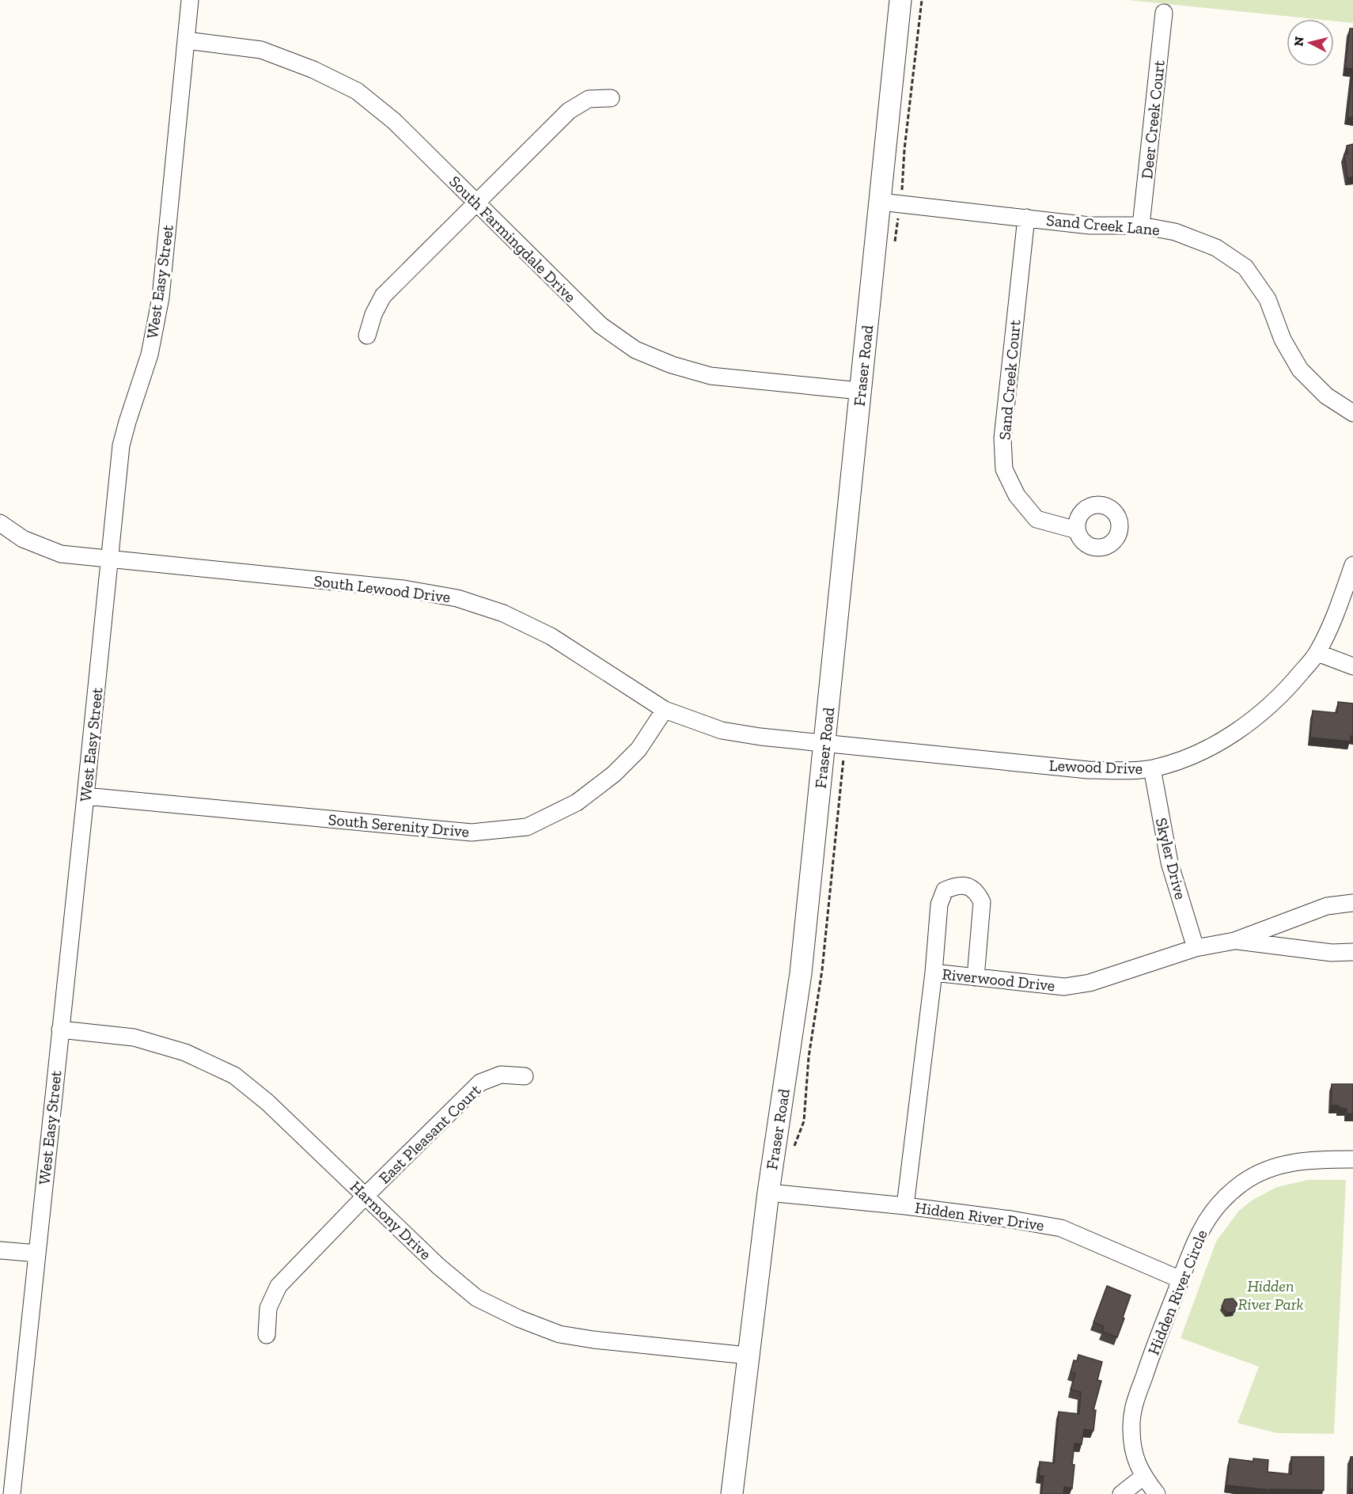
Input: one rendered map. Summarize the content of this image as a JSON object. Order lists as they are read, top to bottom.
{
  "streets": {
    "street": [
      "Deer Creek Court",
      "Sand Creek Lane",
      "South Farmingdale Drive",
      "West Easy Street",
      "Fraser Road",
      "Sand Creek Court",
      "South Lewood Drive",
      "Lewood Drive",
      "South Serenity Drive",
      "Skyler Drive",
      "Riverwood Drive",
      "East Pleasant Court",
      "Hidden River Drive",
      "Harmony Drive",
      "Hidden River Circle"
    ]
  },
  "crossings": [
    ["Deer Creek Court", "Sand Creek Lane"],
    ["Sand Creek Lane", "Fraser Road"],
    ["Sand Creek Lane", "Sand Creek Court"],
    ["South Farmingdale Drive", "West Easy Street"],
    ["South Farmingdale Drive", "Fraser Road"],
    ["West Easy Street", "South Lewood Drive"],
    ["West Easy Street", "South Serenity Drive"],
    ["West Easy Street", "Harmony Drive"],
    ["Fraser Road", "South Lewood Drive"],
    ["Fraser Road", "Lewood Drive"],
    ["Fraser Road", "Hidden River Drive"],
    ["Fraser Road", "Harmony Drive"],
    ["South Lewood Drive", "Lewood Drive"],
    ["South Lewood Drive", "South Serenity Drive"],
    ["Lewood Drive", "Skyler Drive"],
    ["Skyler Drive", "Riverwood Drive"],
    ["Riverwood Drive", "Hidden River Drive"],
    ["East Pleasant Court", "Harmony Drive"],
    ["Hidden River Drive", "Hidden River Circle"]
  ],
  "parks": ["Hidden River Park"],
  "north": "left"
}
